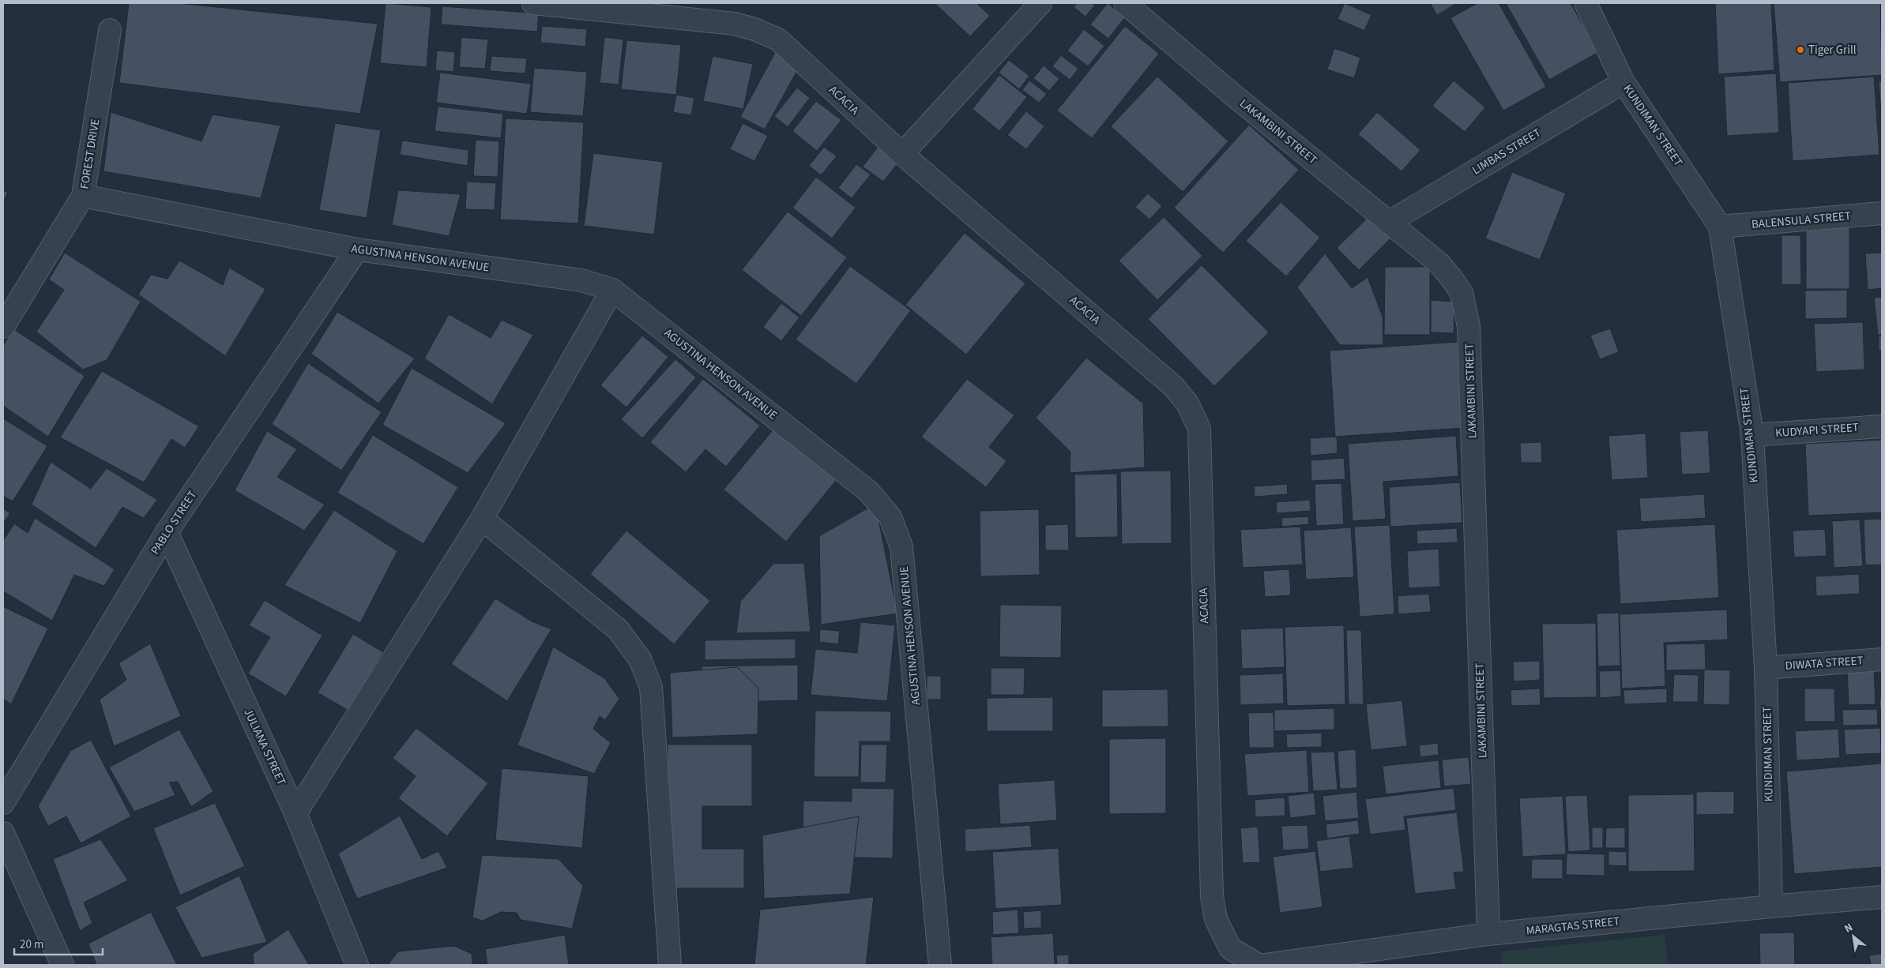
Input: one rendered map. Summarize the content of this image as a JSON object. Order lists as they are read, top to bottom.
{
  "streets": {
    "street": [
      "ACACIA",
      "KUNDIMAN STREET",
      "LAKAMBINI STREET",
      "LIMBAS STREET",
      "FOREST DRIVE",
      "BALENSULA STREET",
      "AGUSTINA HENSON AVENUE",
      "KUDYAPI STREET",
      "PABLO STREET",
      "DIWATA STREET",
      "JULIANA STREET",
      "MARAGTAS STREET"
    ]
  },
  "crossings": [
    ["KUNDIMAN STREET", "LIMBAS STREET"],
    ["KUNDIMAN STREET", "BALENSULA STREET"],
    ["KUNDIMAN STREET", "KUDYAPI STREET"],
    ["KUNDIMAN STREET", "DIWATA STREET"],
    ["KUNDIMAN STREET", "MARAGTAS STREET"],
    ["LAKAMBINI STREET", "LIMBAS STREET"],
    ["LAKAMBINI STREET", "MARAGTAS STREET"],
    ["FOREST DRIVE", "AGUSTINA HENSON AVENUE"],
    ["AGUSTINA HENSON AVENUE", "PABLO STREET"],
    ["PABLO STREET", "JULIANA STREET"]
  ],
  "places": ["Tiger Grill"],
  "scale_bar": "20 m",
  "north": "top left"
}
